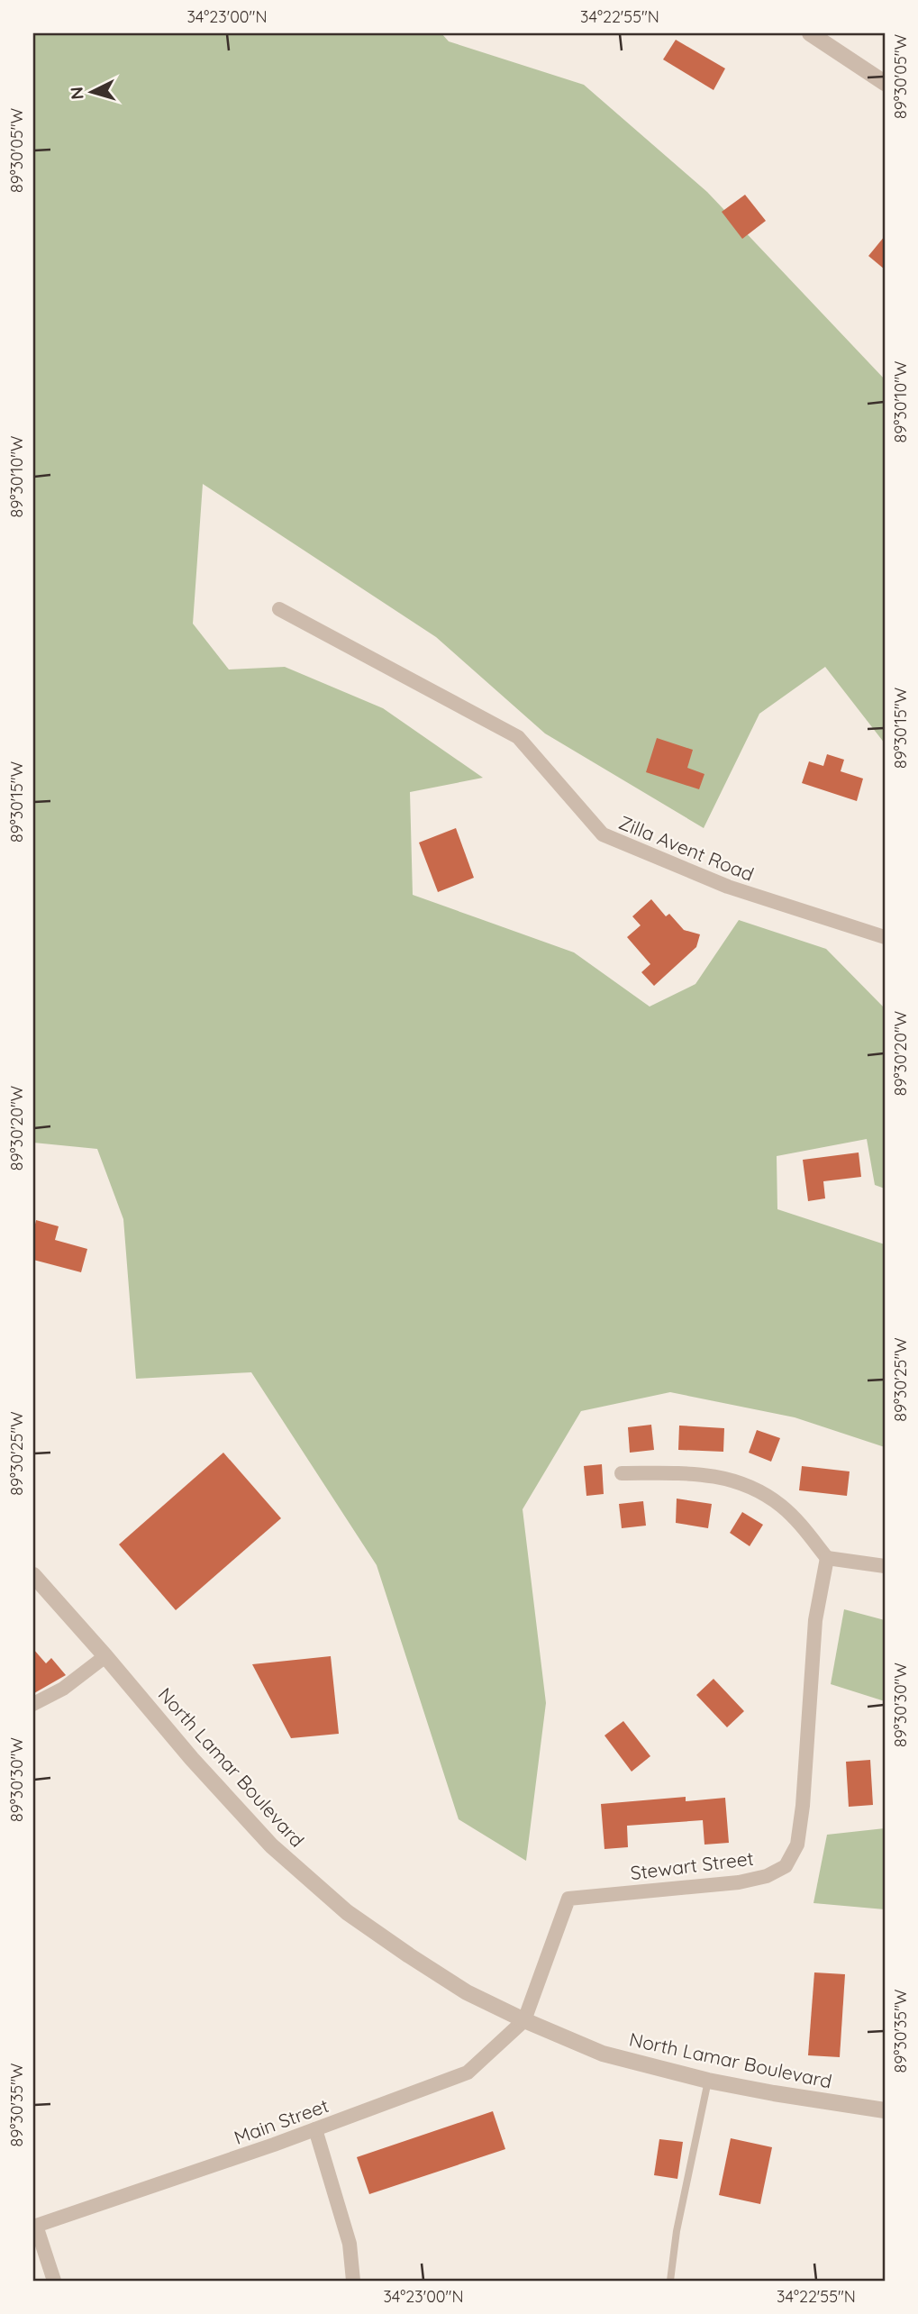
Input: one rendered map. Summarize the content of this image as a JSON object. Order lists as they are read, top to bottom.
{
  "streets": {
    "street": [
      "Zilla Avent Road",
      "North Lamar Boulevard",
      "Stewart Street",
      "Main Street"
    ]
  },
  "crossings": [
    ["North Lamar Boulevard", "Stewart Street"],
    ["North Lamar Boulevard", "Main Street"],
    ["Stewart Street", "Main Street"]
  ],
  "north": "left",
  "coordinates": [
    "34°23'00\"N",
    "34°22'55\"N",
    "89°30'05\"W",
    "89°30'10\"W",
    "89°30'15\"W",
    "89°30'20\"W",
    "89°30'25\"W",
    "89°30'30\"W",
    "89°30'35\"W"
  ]
}
